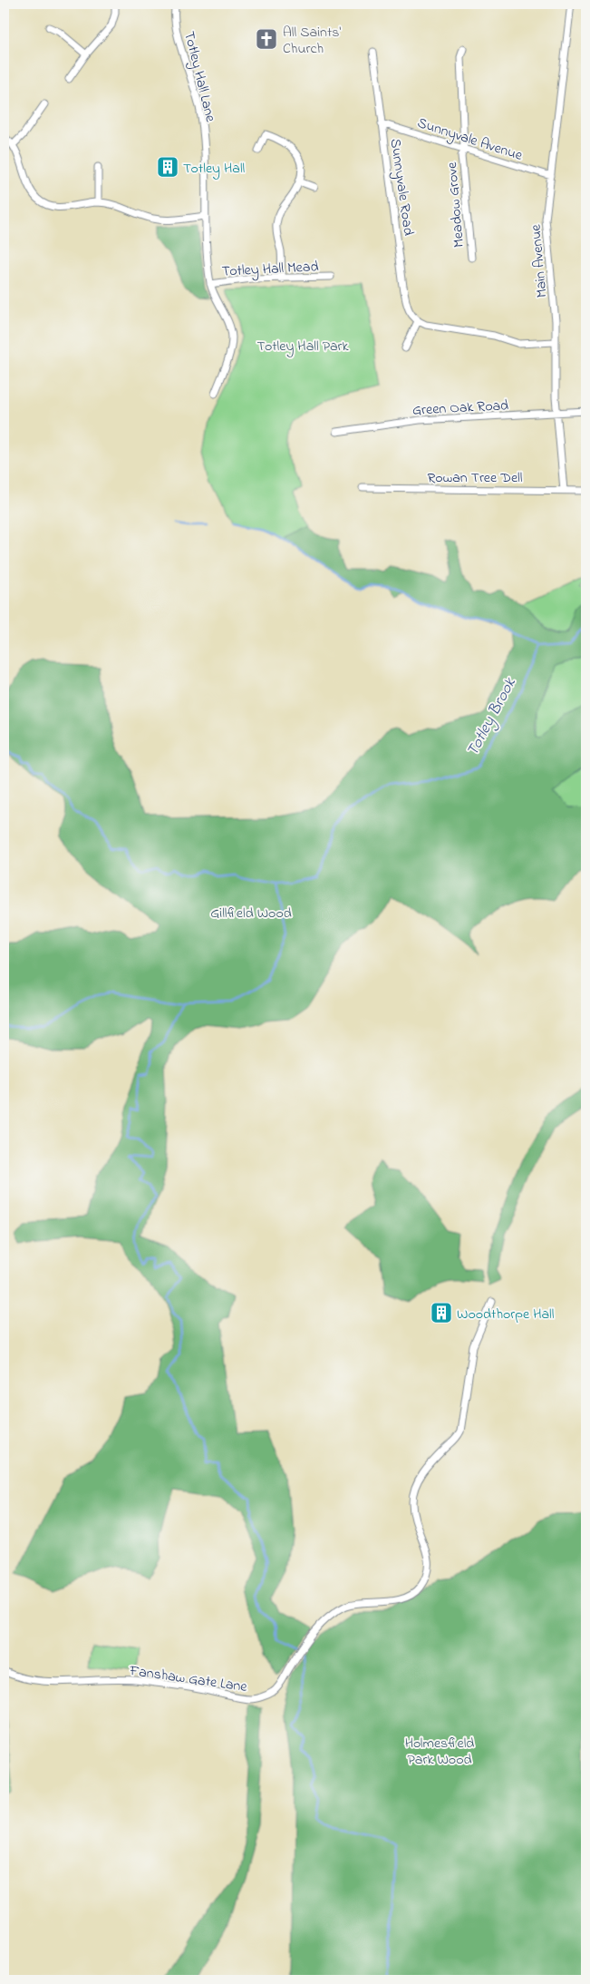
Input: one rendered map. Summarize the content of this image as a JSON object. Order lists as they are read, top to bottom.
{
  "streets": {
    "street": [
      "Totley Hall Lane",
      "Sunnyvale Avenue",
      "Sunnyvale Road",
      "Meadow Grove",
      "Main Avenue",
      "Totley Hall Mead",
      "Green Oak Road",
      "Rowan Tree Dell",
      "Fanshaw Gate Lane"
    ]
  },
  "crossings": [
    ["Totley Hall Lane", "Totley Hall Mead"],
    ["Sunnyvale Avenue", "Sunnyvale Road"],
    ["Sunnyvale Avenue", "Meadow Grove"],
    ["Sunnyvale Avenue", "Main Avenue"],
    ["Main Avenue", "Green Oak Road"],
    ["Main Avenue", "Rowan Tree Dell"]
  ],
  "water": ["Totley Brook"],
  "parks": ["Totley Hall Park", "Gillfield Wood", "Holmesfield Park Wood"],
  "places": {
    "church": ["All Saints' Church"],
    "building": ["Totley Hall", "Woodthorpe Hall"]
  }
}
